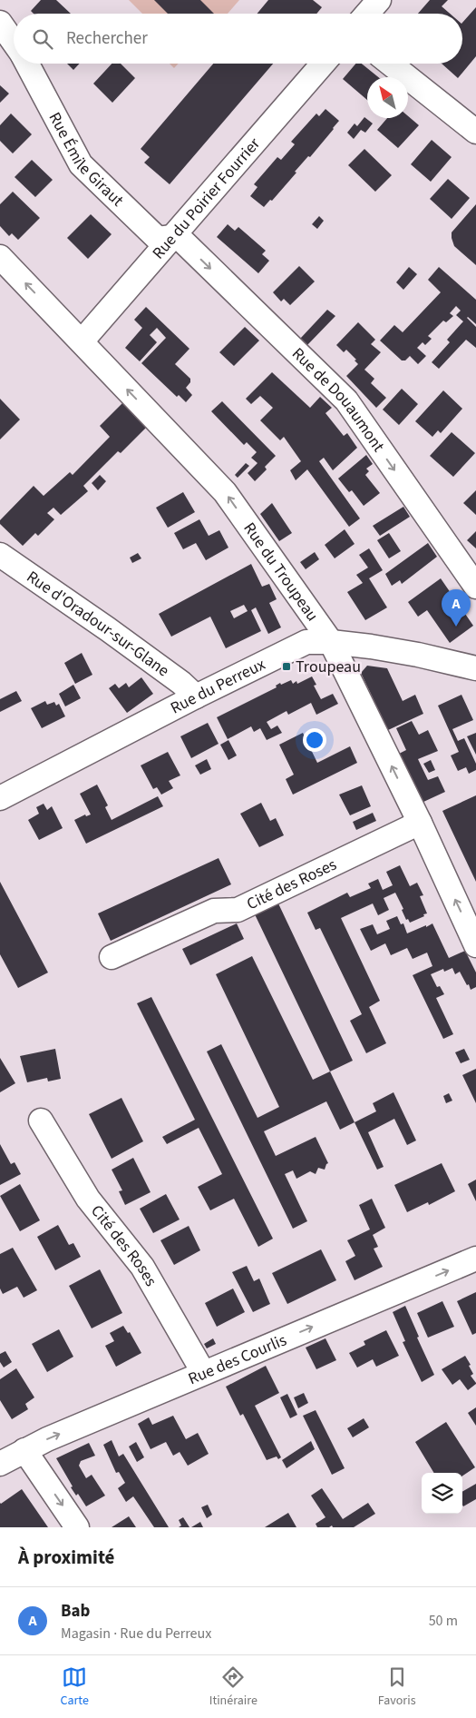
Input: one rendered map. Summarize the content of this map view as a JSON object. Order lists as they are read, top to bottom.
{
  "streets": {
    "street": [
      "Rue Émile Giraut",
      "Rue du Poirier Fourrier",
      "Rue de Douaumont",
      "Rue du Troupeau",
      "Rue d'Oradour-sur-Glane",
      "Rue du Perreux",
      "Cité des Roses",
      "Rue des Courlis"
    ]
  },
  "crossings": [
    ["Rue Émile Giraut", "Rue du Poirier Fourrier"],
    ["Rue Émile Giraut", "Rue de Douaumont"],
    ["Rue du Poirier Fourrier", "Rue de Douaumont"],
    ["Rue du Poirier Fourrier", "Rue du Troupeau"],
    ["Rue du Troupeau", "Rue du Perreux"],
    ["Rue du Troupeau", "Cité des Roses"],
    ["Rue d'Oradour-sur-Glane", "Rue du Perreux"],
    ["Cité des Roses", "Rue des Courlis"]
  ],
  "one_way": ["Rue de Douaumont", "Rue du Troupeau", "Rue des Courlis"],
  "places": {
    "transit": ["Troupeau"]
  },
  "north": "top left",
  "page": {
    "search": "Rechercher",
    "pins": "A",
    "heading": "À proximité",
    "list": [
      {
        "mark": "A",
        "name": "Bab",
        "note": "Magasin · Rue du Perreux",
        "value": "50 m"
      }
    ],
    "nav": ["Carte", "Itinéraire", "Favoris"]
  }
}
